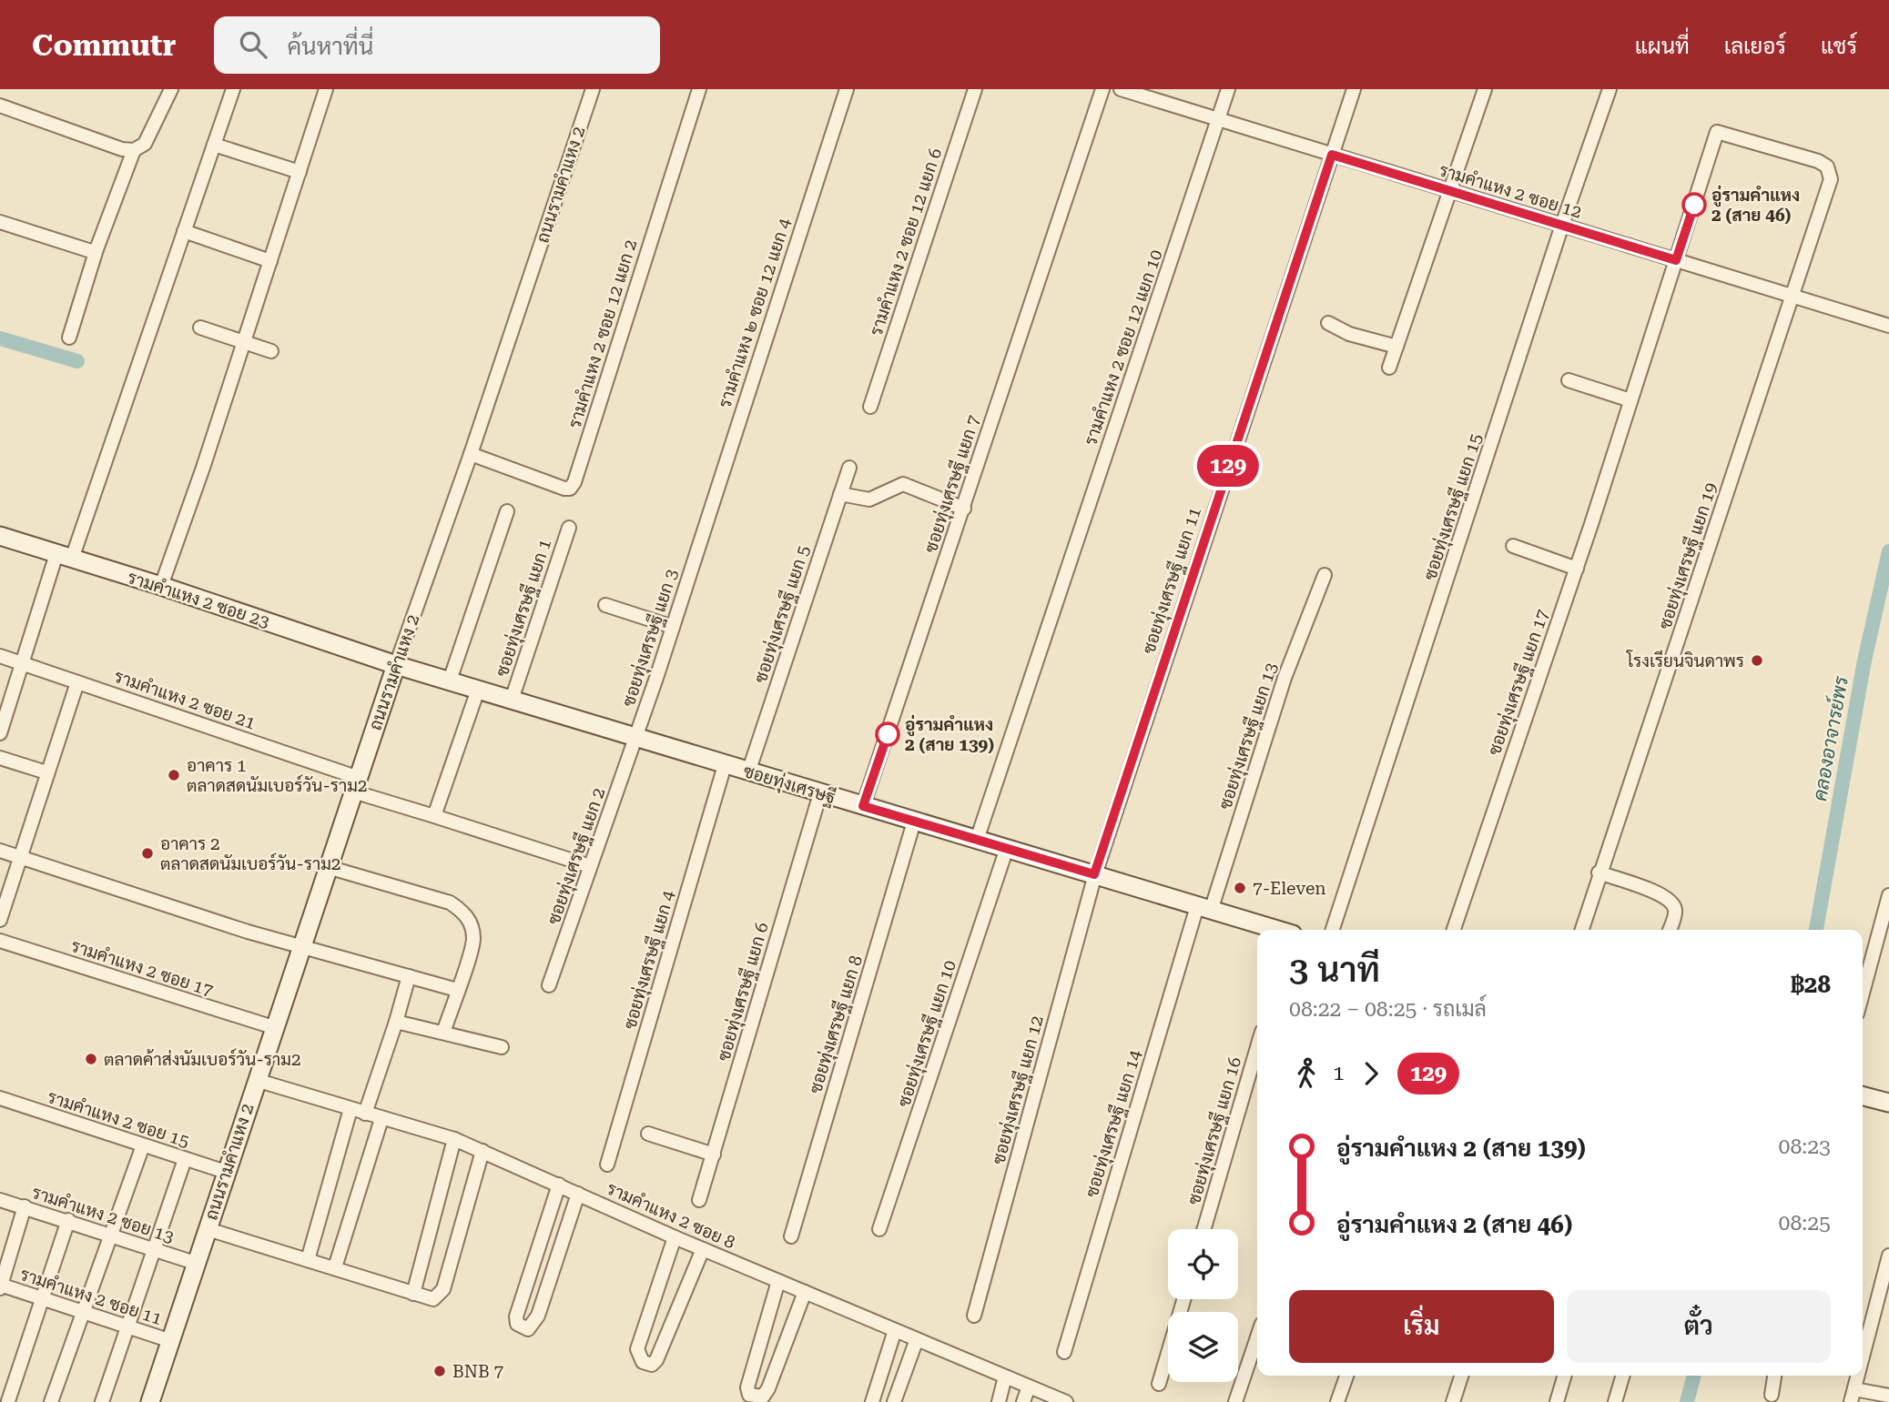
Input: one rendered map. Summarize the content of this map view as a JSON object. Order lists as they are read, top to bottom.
{
  "streets": {
    "main road": ["ถนนรามคำแหง 2", "รามคำแหง 2 ซอย 23", "ซอยทุ่งเศรษฐี"],
    "street": [
      "รามคำแหง 2 ซอย 12",
      "รามคำแหง 2 ซอย 12 แยก 6",
      "รามคำแหง ๒ ซอย 12 แยก 4",
      "รามคำแหง 2 ซอย 12 แยก 2",
      "รามคำแหง 2 ซอย 12 แยก 10",
      "ซอยทุ่งเศรษฐี แยก 7",
      "ซอยทุ่งเศรษฐี แยก 15",
      "ซอยทุ่งเศรษฐี แยก 19",
      "ซอยทุ่งเศรษฐี แยก 11",
      "ซอยทุ่งเศรษฐี แยก 1",
      "ซอยทุ่งเศรษฐี แยก 5",
      "ซอยทุ่งเศรษฐี แยก 3",
      "ซอยทุ่งเศรษฐี แยก 17",
      "รามคำแหง 2 ซอย 21",
      "ซอยทุ่งเศรษฐี แยก 13",
      "ซอยทุ่งเศรษฐี แยก 2",
      "ซอยทุ่งเศรษฐี แยก 4",
      "รามคำแหง 2 ซอย 17",
      "ซอยทุ่งเศรษฐี แยก 6",
      "ซอยทุ่งเศรษฐี แยก 8",
      "ซอยทุ่งเศรษฐี แยก 10",
      "ซอยทุ่งเศรษฐี แยก 12",
      "รามคำแหง 2 ซอย 15",
      "ซอยทุ่งเศรษฐี แยก 14",
      "ซอยทุ่งเศรษฐี แยก 16",
      "รามคำแหง 2 ซอย 13",
      "รามคำแหง 2 ซอย 8",
      "รามคำแหง 2 ซอย 11"
    ]
  },
  "crossings": [
    ["ถนนรามคำแหง 2", "รามคำแหง 2 ซอย 12 แยก 2"],
    ["ถนนรามคำแหง 2", "รามคำแหง 2 ซอย 23"],
    ["ถนนรามคำแหง 2", "รามคำแหง 2 ซอย 21"],
    ["ถนนรามคำแหง 2", "ซอยทุ่งเศรษฐี"],
    ["ถนนรามคำแหง 2", "รามคำแหง 2 ซอย 17"],
    ["ถนนรามคำแหง 2", "รามคำแหง 2 ซอย 15"],
    ["ถนนรามคำแหง 2", "รามคำแหง 2 ซอย 13"],
    ["ถนนรามคำแหง 2", "รามคำแหง 2 ซอย 8"],
    ["ถนนรามคำแหง 2", "รามคำแหง 2 ซอย 11"],
    ["รามคำแหง 2 ซอย 12", "รามคำแหง 2 ซอย 12 แยก 10"],
    ["รามคำแหง 2 ซอย 12", "ซอยทุ่งเศรษฐี แยก 15"],
    ["รามคำแหง 2 ซอย 12", "ซอยทุ่งเศรษฐี แยก 19"],
    ["รามคำแหง 2 ซอย 12", "ซอยทุ่งเศรษฐี แยก 11"],
    ["รามคำแหง 2 ซอย 12", "ซอยทุ่งเศรษฐี แยก 17"],
    ["รามคำแหง ๒ ซอย 12 แยก 4", "ซอยทุ่งเศรษฐี แยก 3"],
    ["รามคำแหง 2 ซอย 12 แยก 10", "ซอยทุ่งเศรษฐี"],
    ["ซอยทุ่งเศรษฐี แยก 7", "ซอยทุ่งเศรษฐี"],
    ["ซอยทุ่งเศรษฐี แยก 19", "ซอยทุ่งเศรษฐี แยก 17"],
    ["ซอยทุ่งเศรษฐี แยก 11", "ซอยทุ่งเศรษฐี"],
    ["ซอยทุ่งเศรษฐี แยก 11", "ซอยทุ่งเศรษฐี แยก 12"],
    ["รามคำแหง 2 ซอย 23", "ซอยทุ่งเศรษฐี"],
    ["ซอยทุ่งเศรษฐี แยก 1", "ซอยทุ่งเศรษฐี"],
    ["ซอยทุ่งเศรษฐี แยก 5", "ซอยทุ่งเศรษฐี"],
    ["ซอยทุ่งเศรษฐี แยก 3", "ซอยทุ่งเศรษฐี"],
    ["ซอยทุ่งเศรษฐี แยก 3", "ซอยทุ่งเศรษฐี แยก 2"],
    ["รามคำแหง 2 ซอย 21", "ซอยทุ่งเศรษฐี แยก 2"],
    ["ซอยทุ่งเศรษฐี แยก 13", "ซอยทุ่งเศรษฐี"],
    ["ซอยทุ่งเศรษฐี แยก 13", "ซอยทุ่งเศรษฐี แยก 14"],
    ["ซอยทุ่งเศรษฐี", "ซอยทุ่งเศรษฐี แยก 2"],
    ["ซอยทุ่งเศรษฐี", "ซอยทุ่งเศรษฐี แยก 4"],
    ["ซอยทุ่งเศรษฐี", "ซอยทุ่งเศรษฐี แยก 6"],
    ["ซอยทุ่งเศรษฐี", "ซอยทุ่งเศรษฐี แยก 8"],
    ["ซอยทุ่งเศรษฐี", "ซอยทุ่งเศรษฐี แยก 10"],
    ["ซอยทุ่งเศรษฐี", "ซอยทุ่งเศรษฐี แยก 12"],
    ["ซอยทุ่งเศรษฐี", "ซอยทุ่งเศรษฐี แยก 14"]
  ],
  "water": ["คลองอาจารย์พร"],
  "places": [
    "อู่รามคำแหง 2 (สาย 46)",
    "โรงเรียนจินดาพร",
    "อู่รามคำแหง 2 (สาย 139)",
    "อาคาร 1 ตลาดสดนัมเบอร์วัน-ราม2",
    "อาคาร 2 ตลาดสดนัมเบอร์วัน-ราม2",
    "7-Eleven",
    "ตลาดค้าส่งนัมเบอร์วัน-ราม2",
    "BNB 7"
  ],
  "lines": ["bus line 129"],
  "page": {
    "header": "Commutr",
    "search": "ค้นหาที่นี่",
    "nav": ["แผนที่", "เลเยอร์", "แชร์"],
    "on_map": "129",
    "heading": ["3 นาที", "08:22 – 08:25 · รถเมล์", "฿28"],
    "legs": ["1", "129"],
    "list": [
      {
        "name": "อู่รามคำแหง 2 (สาย 139)",
        "value": "08:23"
      },
      {
        "name": "อู่รามคำแหง 2 (สาย 46)",
        "value": "08:25"
      }
    ],
    "buttons": ["เริ่ม", "ตั๋ว"]
  }
}
